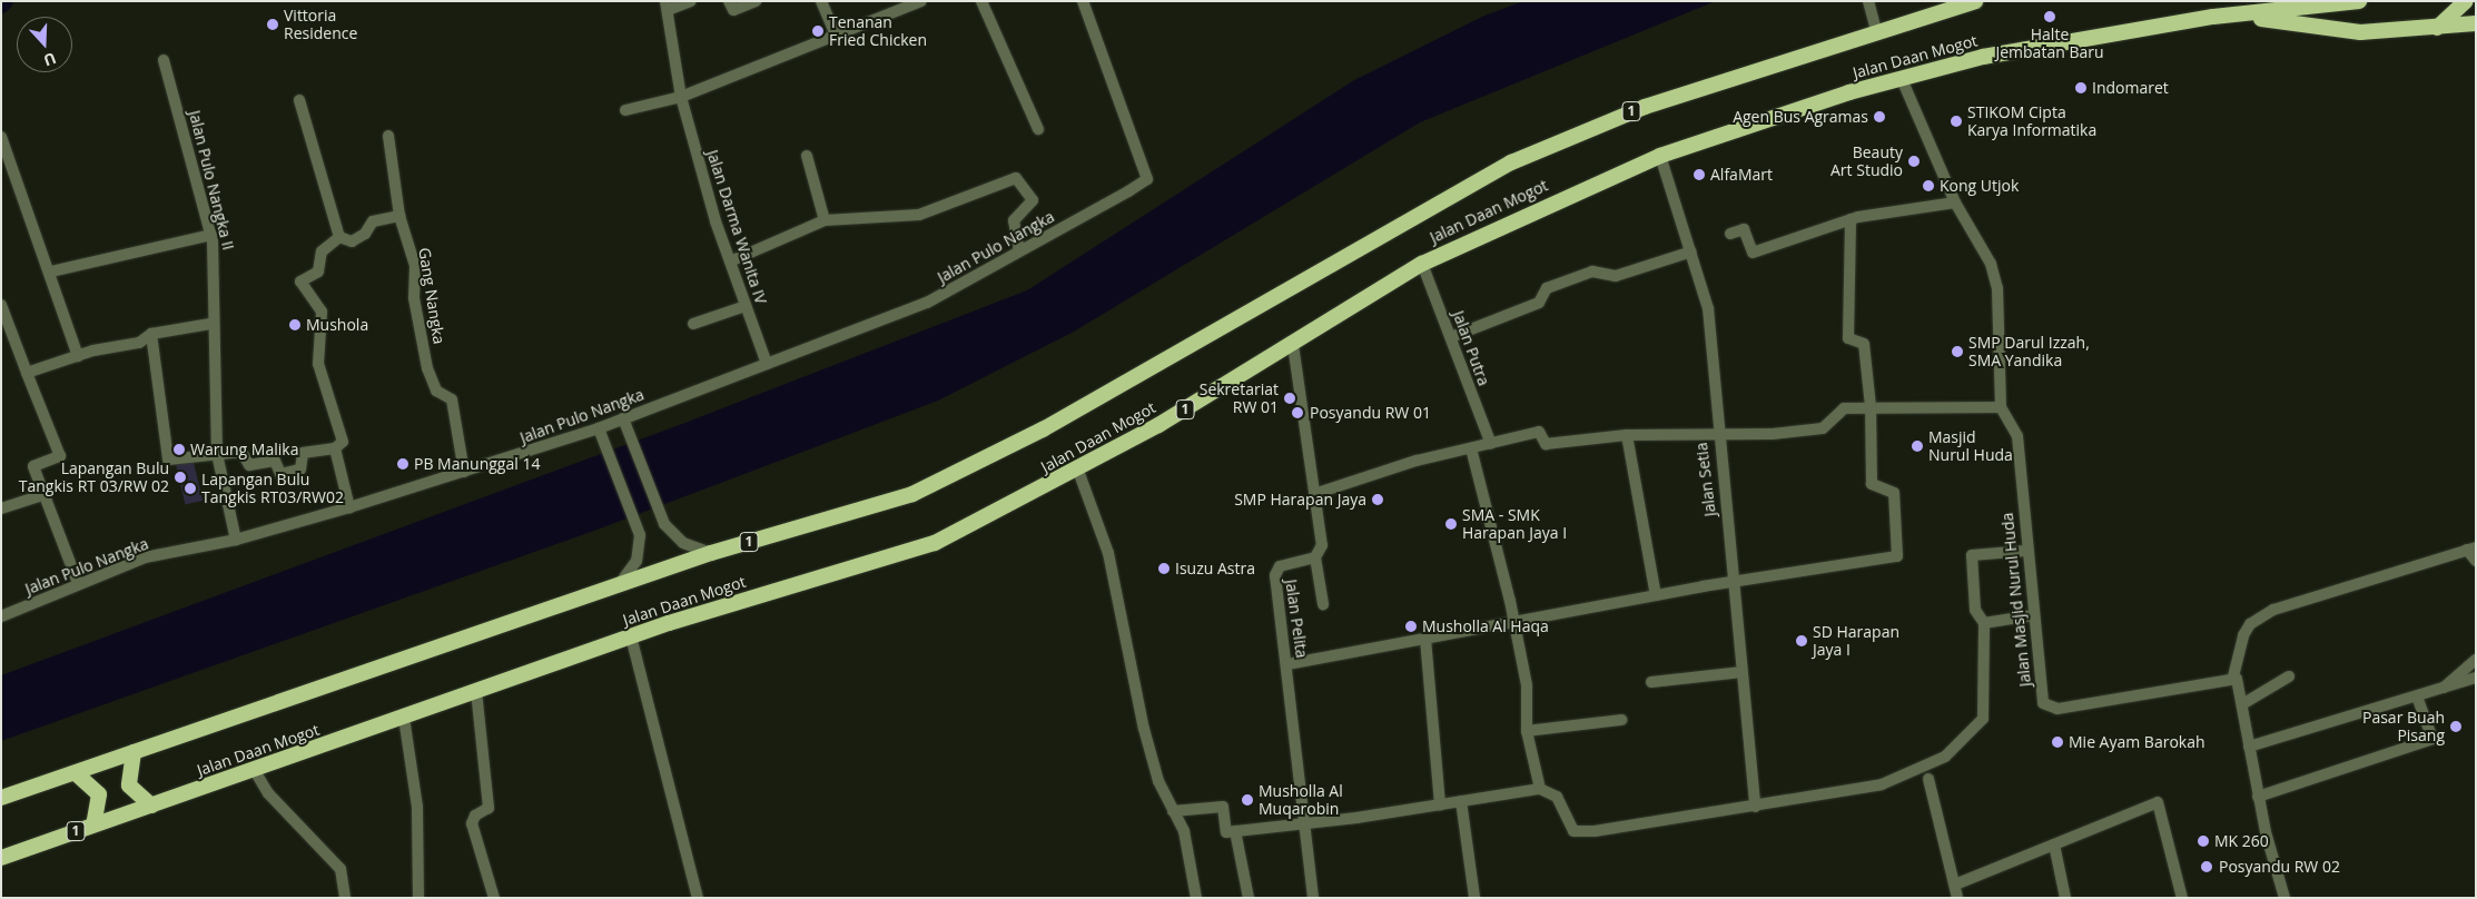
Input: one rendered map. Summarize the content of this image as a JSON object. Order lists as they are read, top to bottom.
{
  "streets": {
    "highway": ["Jalan Daan Mogot", "1"],
    "street": [
      "Jalan Pulo Nangka II",
      "Jalan Darma Wanita IV",
      "Jalan Pulo Nangka",
      "Gang Nangka",
      "Jalan Putra",
      "Jalan Setia",
      "Jalan Masjid Nurul Huda",
      "Jalan Pelita"
    ]
  },
  "crossings": [
    ["Jalan Daan Mogot", "Jalan Putra"],
    ["Jalan Daan Mogot", "Jalan Setia"],
    ["Jalan Daan Mogot", "Jalan Masjid Nurul Huda"],
    ["Jalan Pulo Nangka II", "Jalan Pulo Nangka"],
    ["Jalan Darma Wanita IV", "Jalan Pulo Nangka"],
    ["Jalan Pulo Nangka", "Gang Nangka"]
  ],
  "places": [
    "Halte Jembatan Baru",
    "Vittoria Residence",
    "Tenanan Fried Chicken",
    "Indomaret",
    "Agen Bus Agramas",
    "STIKOM Cipta Karya Informatika",
    "Beauty Art Studio",
    "AlfaMart",
    "Kong Utjok",
    "Mushola",
    "SMP Darul Izzah, SMA Yandika",
    "Sekretariat RW 01",
    "Posyandu RW 01",
    "Masjid Nurul Huda",
    "Warung Malika",
    "PB Manunggal 14",
    "Lapangan Bulu Tangkis RT 03/RW 02",
    "Lapangan Bulu Tangkis RT03/RW02",
    "SMP Harapan Jaya",
    "SMA - SMK Harapan Jaya I",
    "Isuzu Astra",
    "Musholla Al Haqa",
    "SD Harapan Jaya I",
    "Pasar Buah Pisang",
    "Mie Ayam Barokah",
    "Musholla Al Muqarobin",
    "MK 260",
    "Posyandu RW 02"
  ],
  "north": "bottom"
}
